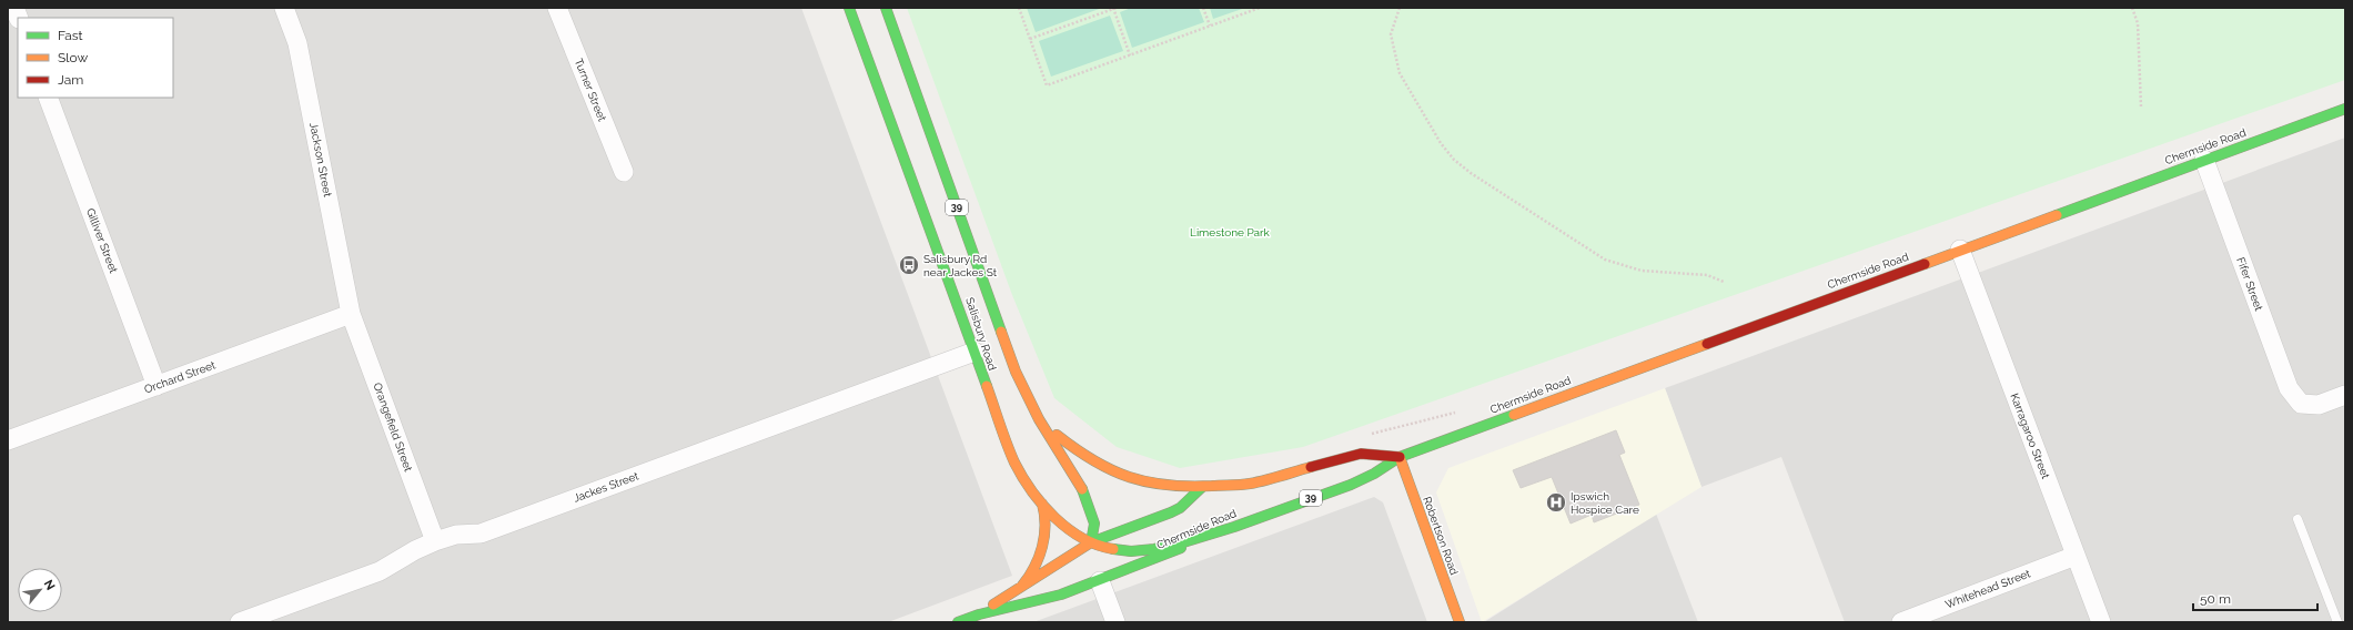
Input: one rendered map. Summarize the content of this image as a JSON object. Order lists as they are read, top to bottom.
{
  "streets": {
    "main road": [
      "Chermside Road",
      "39",
      "Salisbury Road",
      "Robertson Road"
    ],
    "street": [
      "Turner Street",
      "Jackson Street",
      "Gilliver Street",
      "Fifer Street",
      "Orchard Street",
      "Orangefield Street",
      "Karragaroo Street",
      "Jackes Street",
      "Whitehead Street"
    ]
  },
  "crossings": [
    ["Chermside Road", "Fifer Street"],
    ["Chermside Road", "Salisbury Road"],
    ["Chermside Road", "Karragaroo Street"],
    ["Chermside Road", "Robertson Road"],
    ["Jackson Street", "Orchard Street"],
    ["Jackson Street", "Orangefield Street"],
    ["Gilliver Street", "Orchard Street"],
    ["Salisbury Road", "Jackes Street"],
    ["Orchard Street", "Orangefield Street"],
    ["Orangefield Street", "Jackes Street"],
    ["Karragaroo Street", "Whitehead Street"]
  ],
  "parks": ["Limestone Park"],
  "places": {
    "bus stop": ["Salisbury Rd near Jackes St"],
    "hospital": ["Ipswich Hospice Care"]
  },
  "legend": ["Fast", "Slow", "Jam"],
  "scale_bar": "50 m",
  "north": "top right"
}
